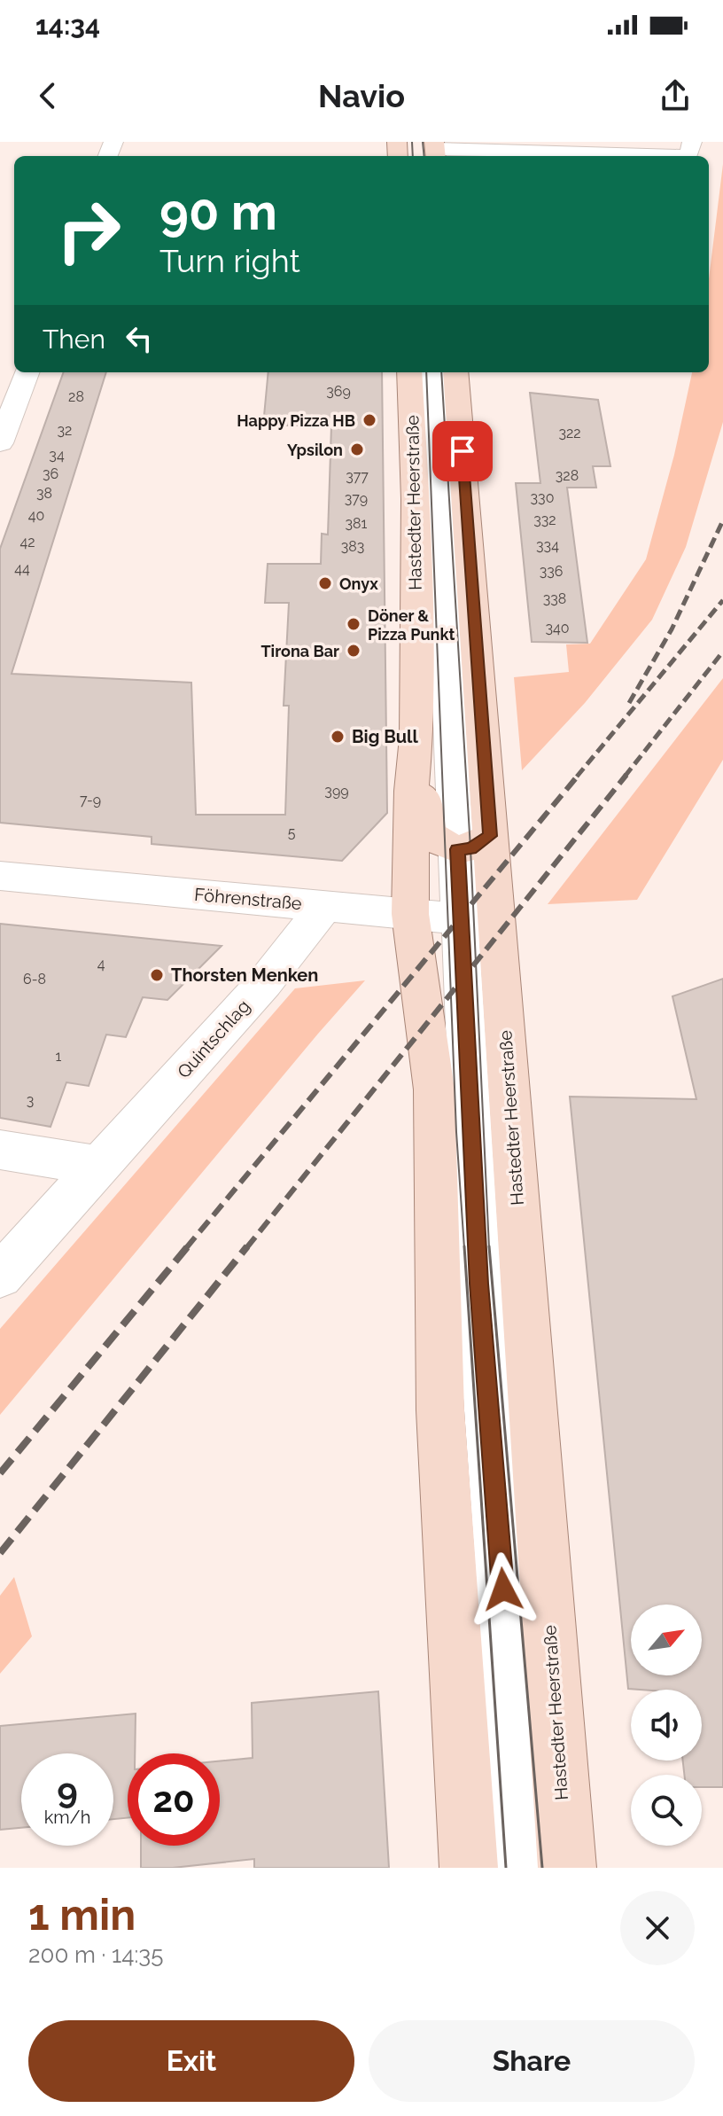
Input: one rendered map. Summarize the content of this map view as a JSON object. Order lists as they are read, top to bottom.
{
  "streets": {
    "main road": ["Hastedter Heerstraße"],
    "street": ["Föhrenstraße", "Quintschlag"]
  },
  "crossings": [
    ["Hastedter Heerstraße", "Föhrenstraße"],
    ["Föhrenstraße", "Quintschlag"]
  ],
  "places": [
    "Happy Pizza HB",
    "Ypsilon",
    "Onyx",
    "Döner & Pizza Punkt",
    "Tirona Bar",
    "Big Bull",
    "Thorsten Menken"
  ],
  "house_numbers": [
    "369",
    "28",
    "32",
    "322",
    "34",
    "36",
    "328",
    "377",
    "38",
    "330",
    "379",
    "40",
    "332",
    "381",
    "42",
    "334",
    "383",
    "44",
    "336",
    "338",
    "340",
    "399",
    "7-9",
    "5",
    "4",
    "6-8",
    "1",
    "3"
  ],
  "north": "top right",
  "page": {
    "status": "14:34",
    "header": "Navio",
    "turn": ["90 m", "Turn right"],
    "then": "Then",
    "speed": "9 km/h",
    "limit": "20",
    "heading": ["1 min", "200 m · 14:35"],
    "buttons": ["Exit", "Share"]
  }
}
